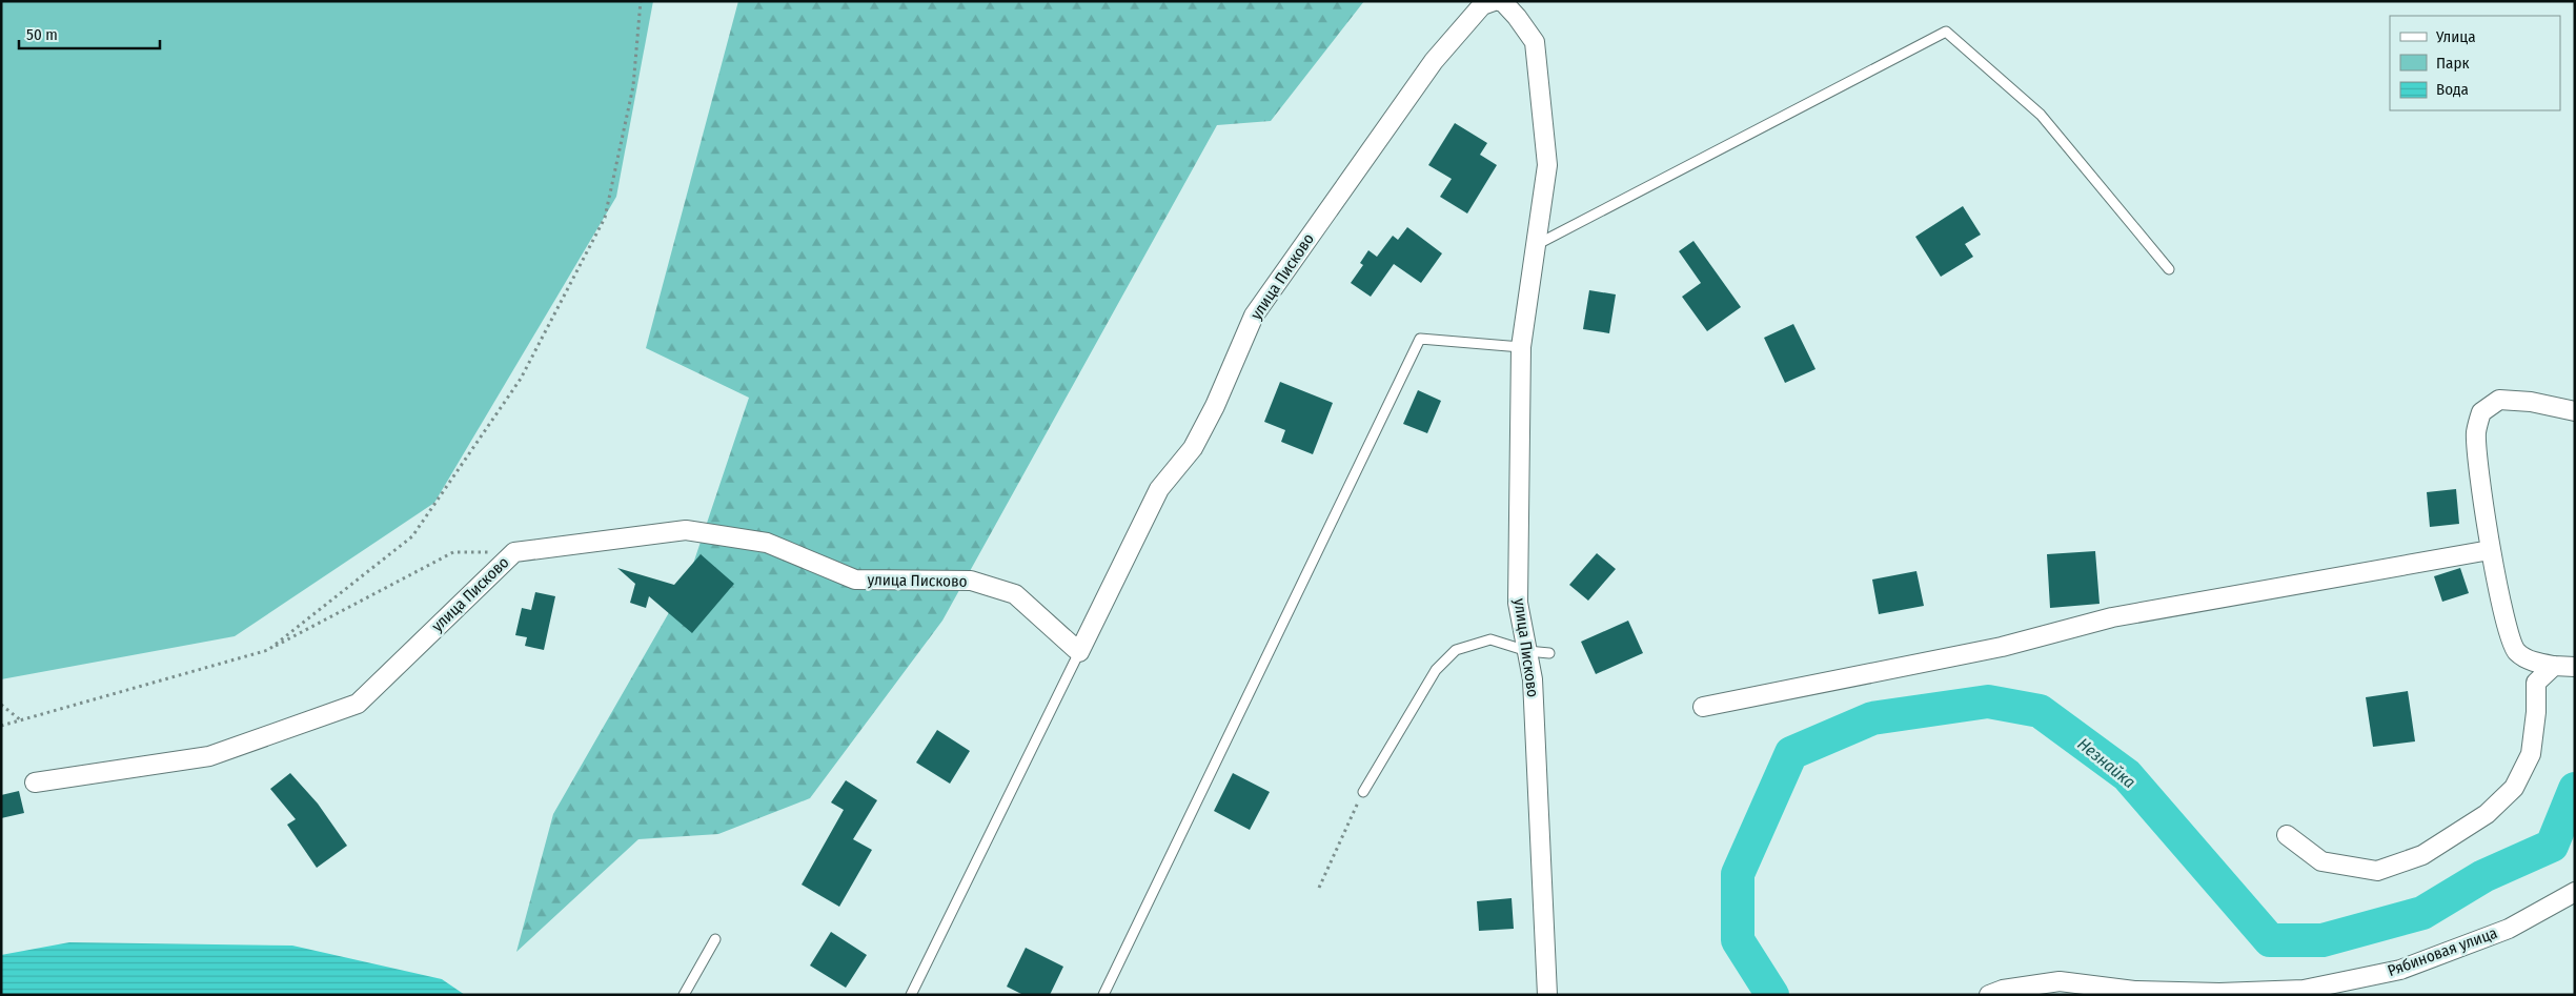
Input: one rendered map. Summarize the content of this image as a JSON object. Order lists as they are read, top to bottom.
{
  "streets": {
    "street": ["улица Писково", "Рябиновая улица"]
  },
  "water": ["Незнайка"],
  "legend": ["Улица", "Парк", "Вода"],
  "scale_bar": "50 m"
}
